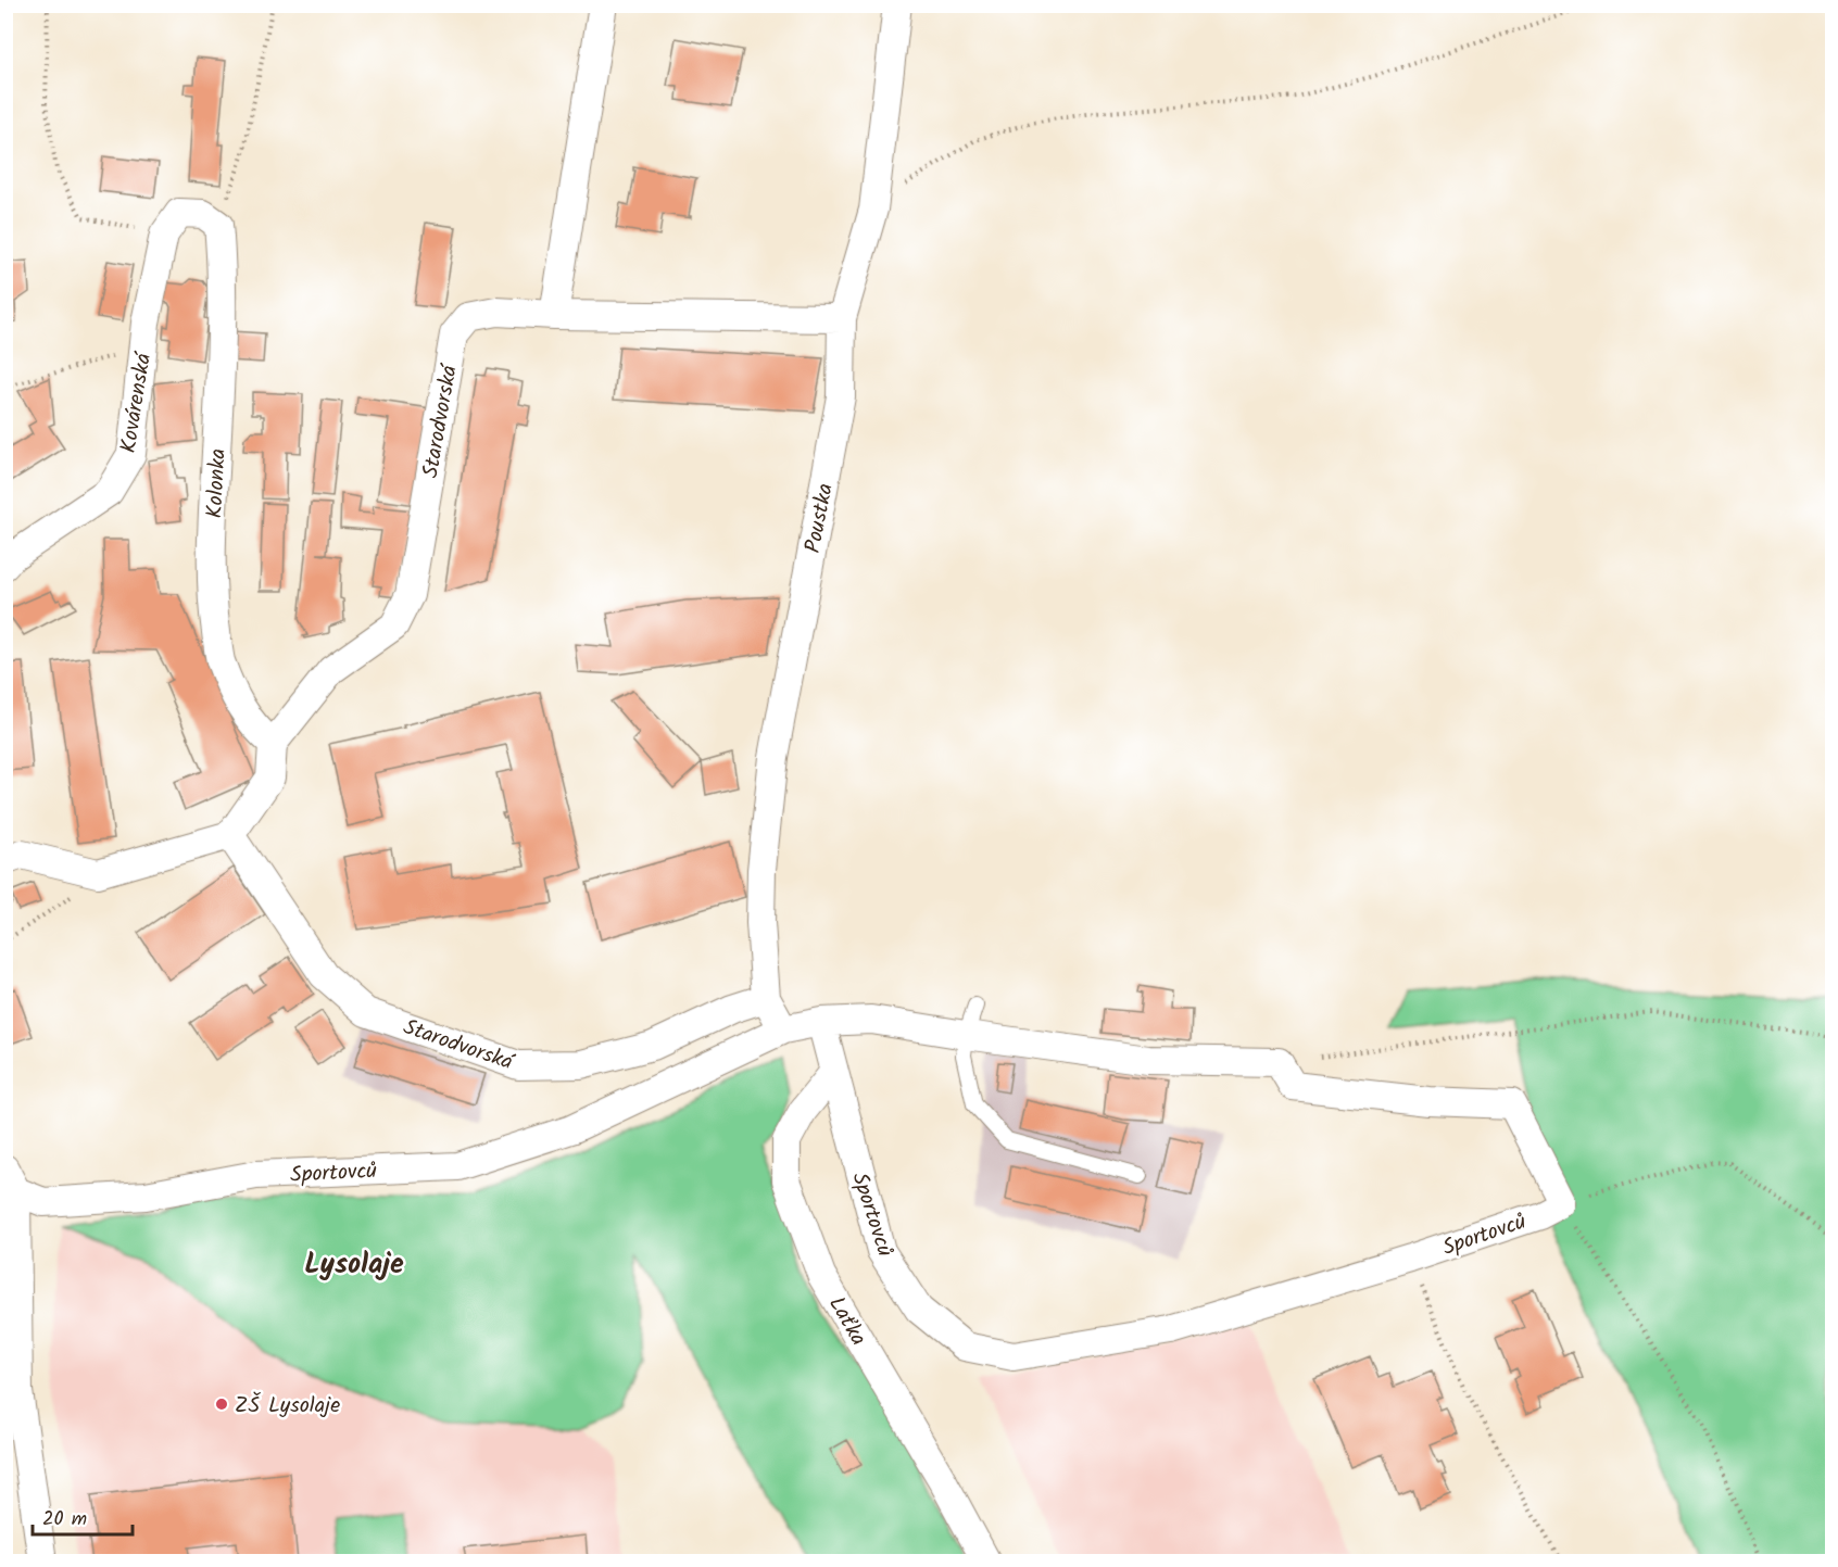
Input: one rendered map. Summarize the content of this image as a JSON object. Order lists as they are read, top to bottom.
{
  "streets": {
    "street": [
      "Kovárenská",
      "Starodvorská",
      "Kolonka",
      "Poustka",
      "Sportovců",
      "Laťka"
    ]
  },
  "crossings": [
    ["Starodvorská", "Kolonka"],
    ["Starodvorská", "Poustka"],
    ["Poustka", "Sportovců"],
    ["Sportovců", "Laťka"]
  ],
  "districts": ["Lysolaje"],
  "places": ["ZŠ Lysolaje"],
  "scale_bar": "20 m"
}
